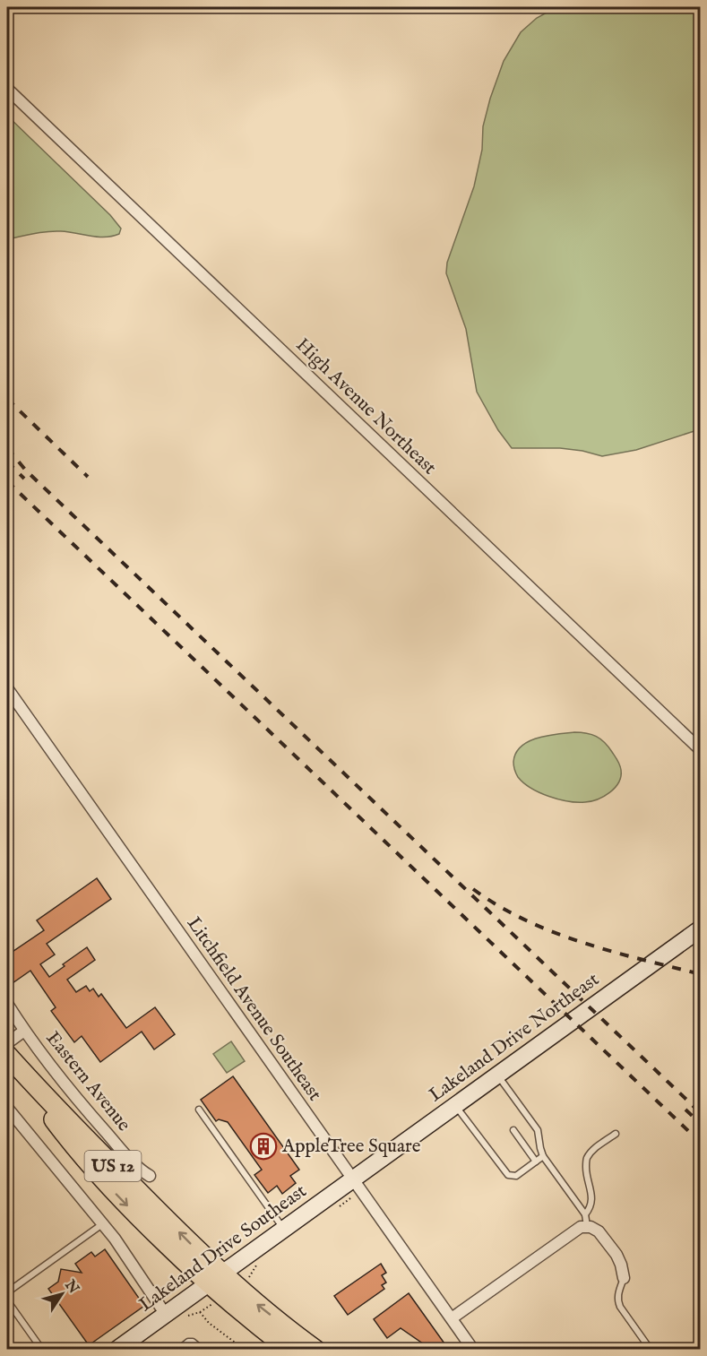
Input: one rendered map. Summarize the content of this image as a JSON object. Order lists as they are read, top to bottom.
{
  "streets": {
    "highway": ["US 12"],
    "main road": ["Lakeland Drive Northeast", "Lakeland Drive Southeast"],
    "street": ["High Avenue Northeast", "Litchfield Avenue Southeast", "Eastern Avenue"]
  },
  "crossings": [
    ["Litchfield Avenue Southeast", "Lakeland Drive Northeast"],
    ["Litchfield Avenue Southeast", "Lakeland Drive Southeast"],
    ["Lakeland Drive Northeast", "Lakeland Drive Southeast"],
    ["US 12", "Lakeland Drive Southeast"]
  ],
  "places": {
    "building": ["AppleTree Square"]
  },
  "north": "top right"
}
